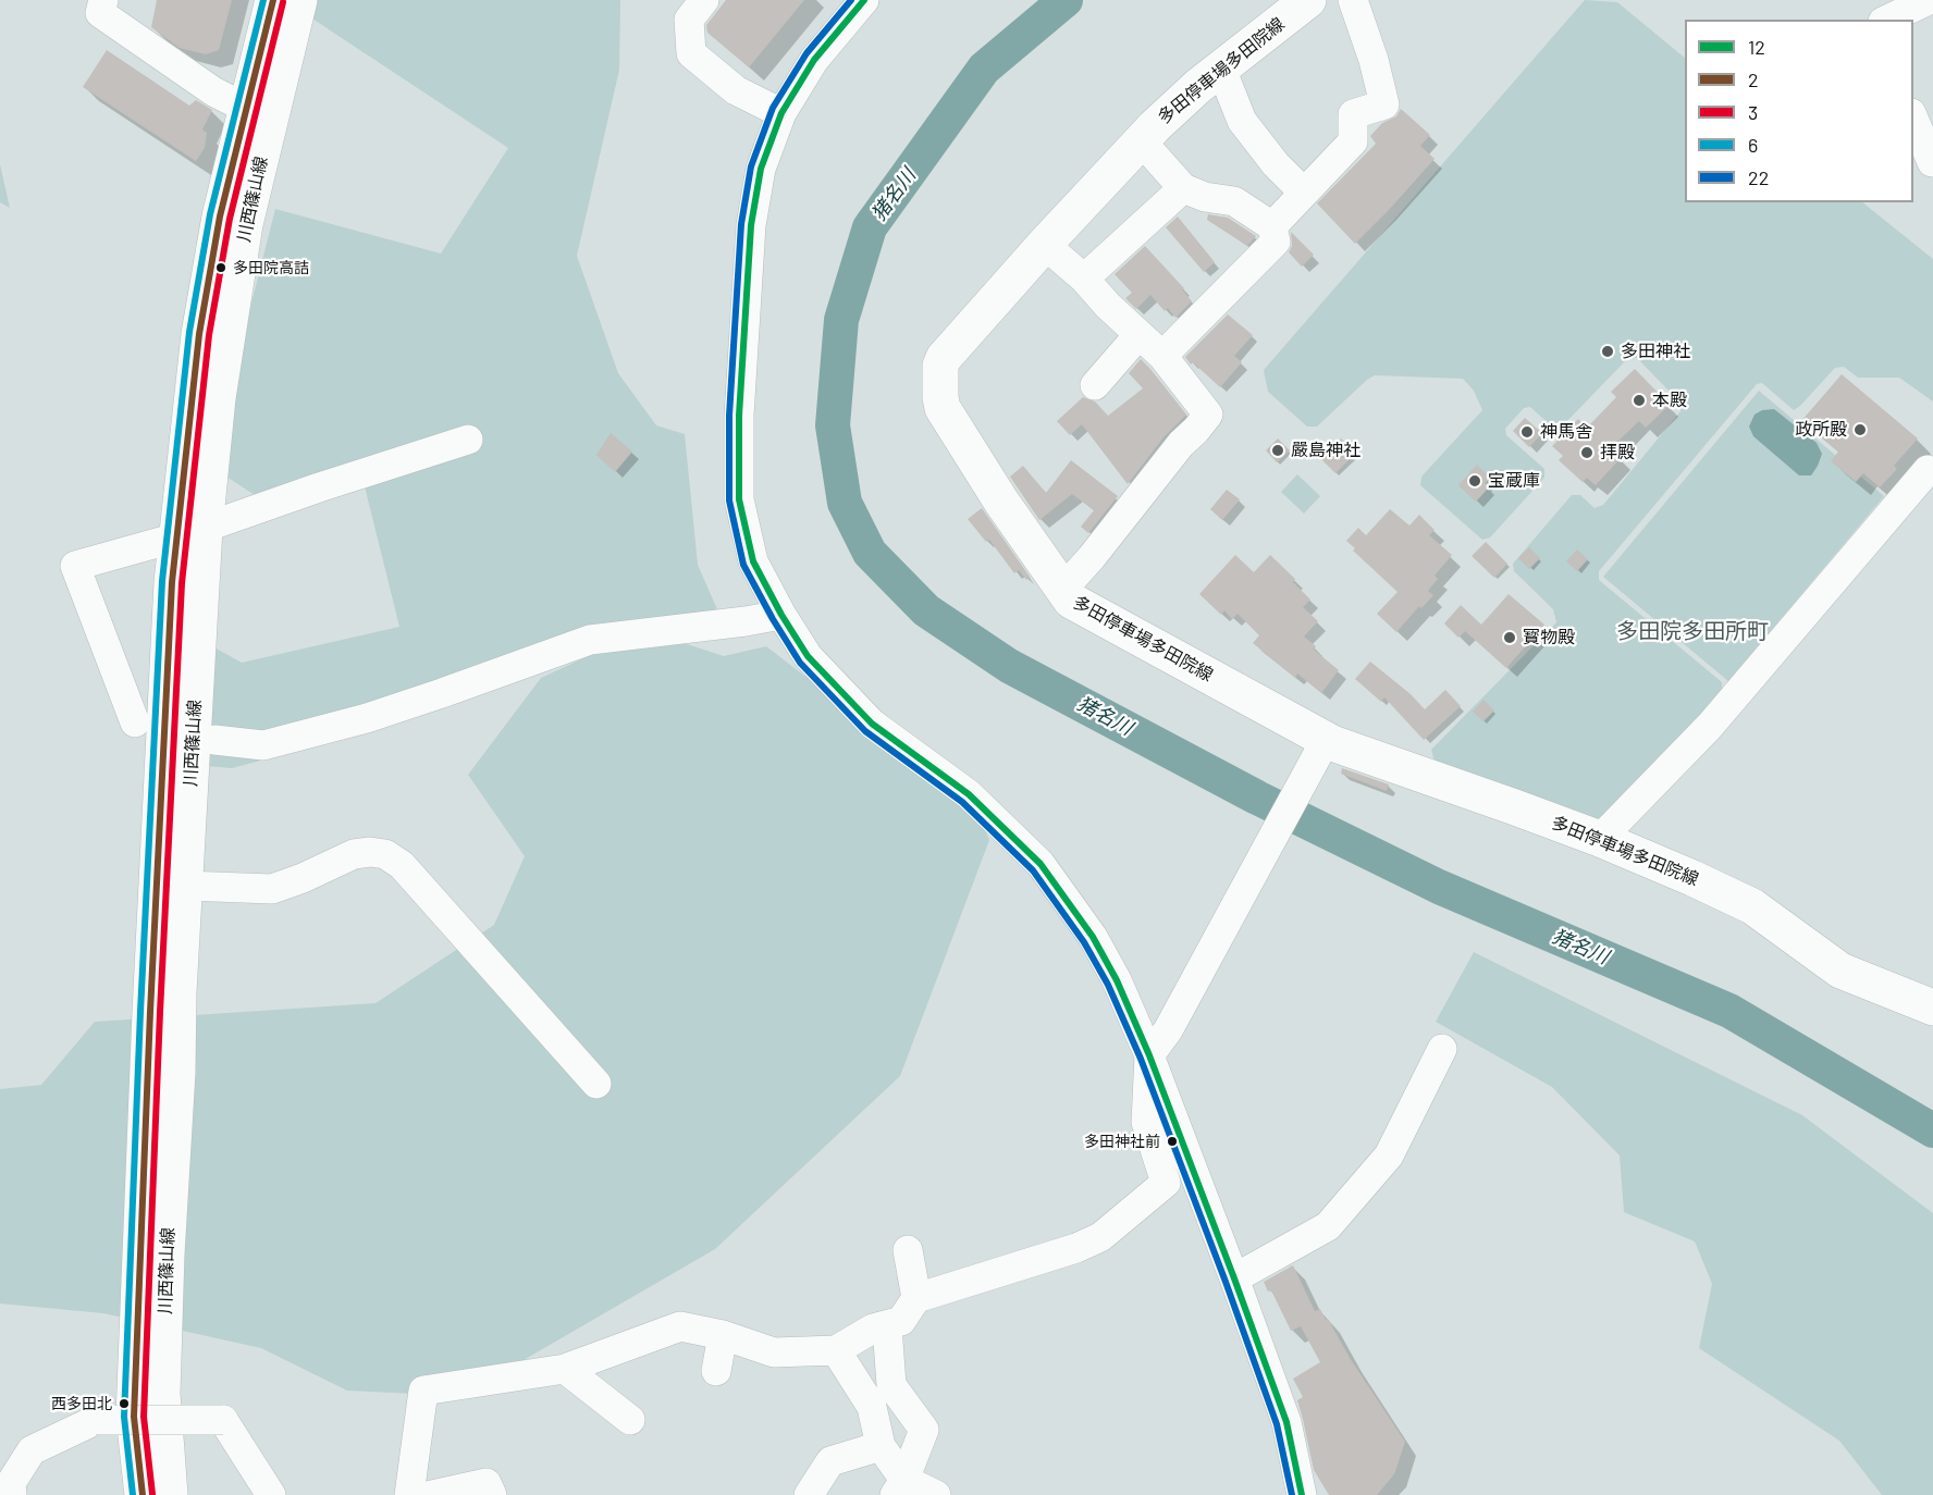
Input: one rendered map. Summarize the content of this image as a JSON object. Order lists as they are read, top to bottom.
{
  "streets": {
    "main road": ["多田停車場多田院線", "川西篠山線"]
  },
  "districts": ["多田院多田所町"],
  "water": ["猪名川"],
  "places": [
    "多田院高詰",
    "多田神社",
    "本殿",
    "政所殿",
    "神馬舎",
    "嚴島神社",
    "拝殿",
    "宝蔵庫",
    "寳物殿",
    "多田神社前",
    "西多田北"
  ],
  "lines": [
    "transit line 12",
    "transit line 2",
    "transit line 6",
    "transit line 22",
    "transit line 3"
  ],
  "legend": [
    "12",
    "2",
    "3",
    "6",
    "22"
  ]
}
